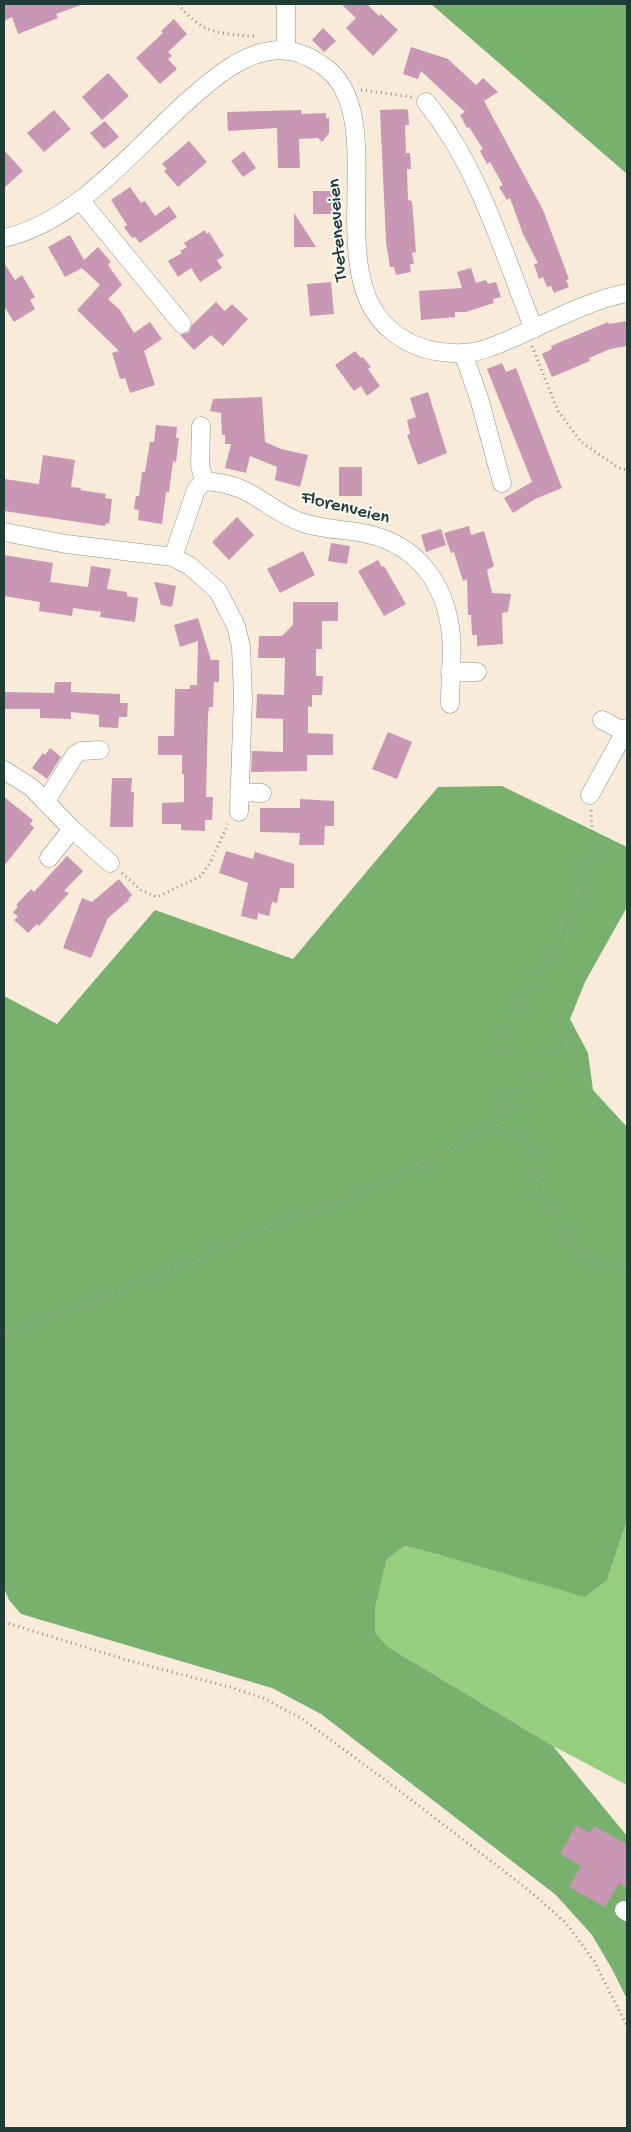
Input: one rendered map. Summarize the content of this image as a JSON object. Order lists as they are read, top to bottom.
{
  "streets": {
    "street": ["Tveteneveien", "Florenveien"]
  }
}
